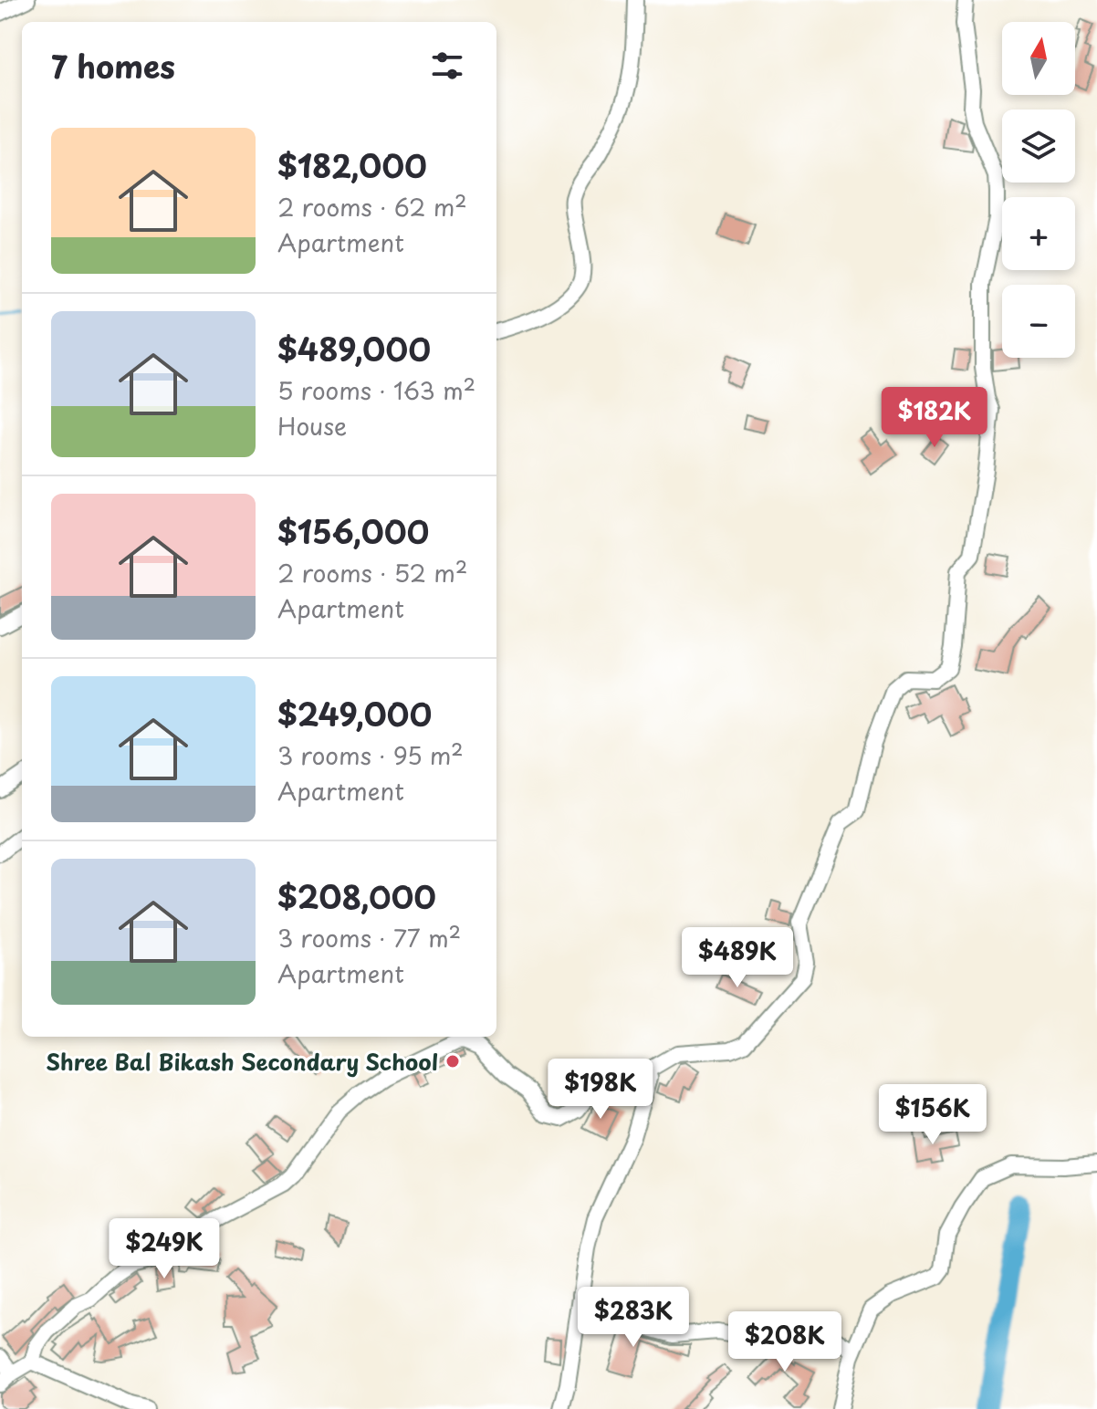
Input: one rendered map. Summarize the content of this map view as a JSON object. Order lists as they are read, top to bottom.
{
  "places": ["Shree Bal Bikash Secondary School"],
  "north": "top",
  "page": {
    "map_buttons": ["+", "−"],
    "heading": "7 homes",
    "list": [
      {
        "name": "$182,000",
        "note": "2 rooms · 62 m² · Apartment"
      },
      {
        "name": "$489,000",
        "note": "5 rooms · 163 m² · House"
      },
      {
        "name": "$156,000",
        "note": "2 rooms · 52 m² · Apartment"
      },
      {
        "name": "$249,000",
        "note": "3 rooms · 95 m² · Apartment"
      },
      {
        "name": "$208,000",
        "note": "3 rooms · 77 m² · Apartment"
      }
    ],
    "price": [
      "$182K",
      "$489K",
      "$198K",
      "$156K",
      "$249K",
      "$283K",
      "$208K"
    ]
  }
}
